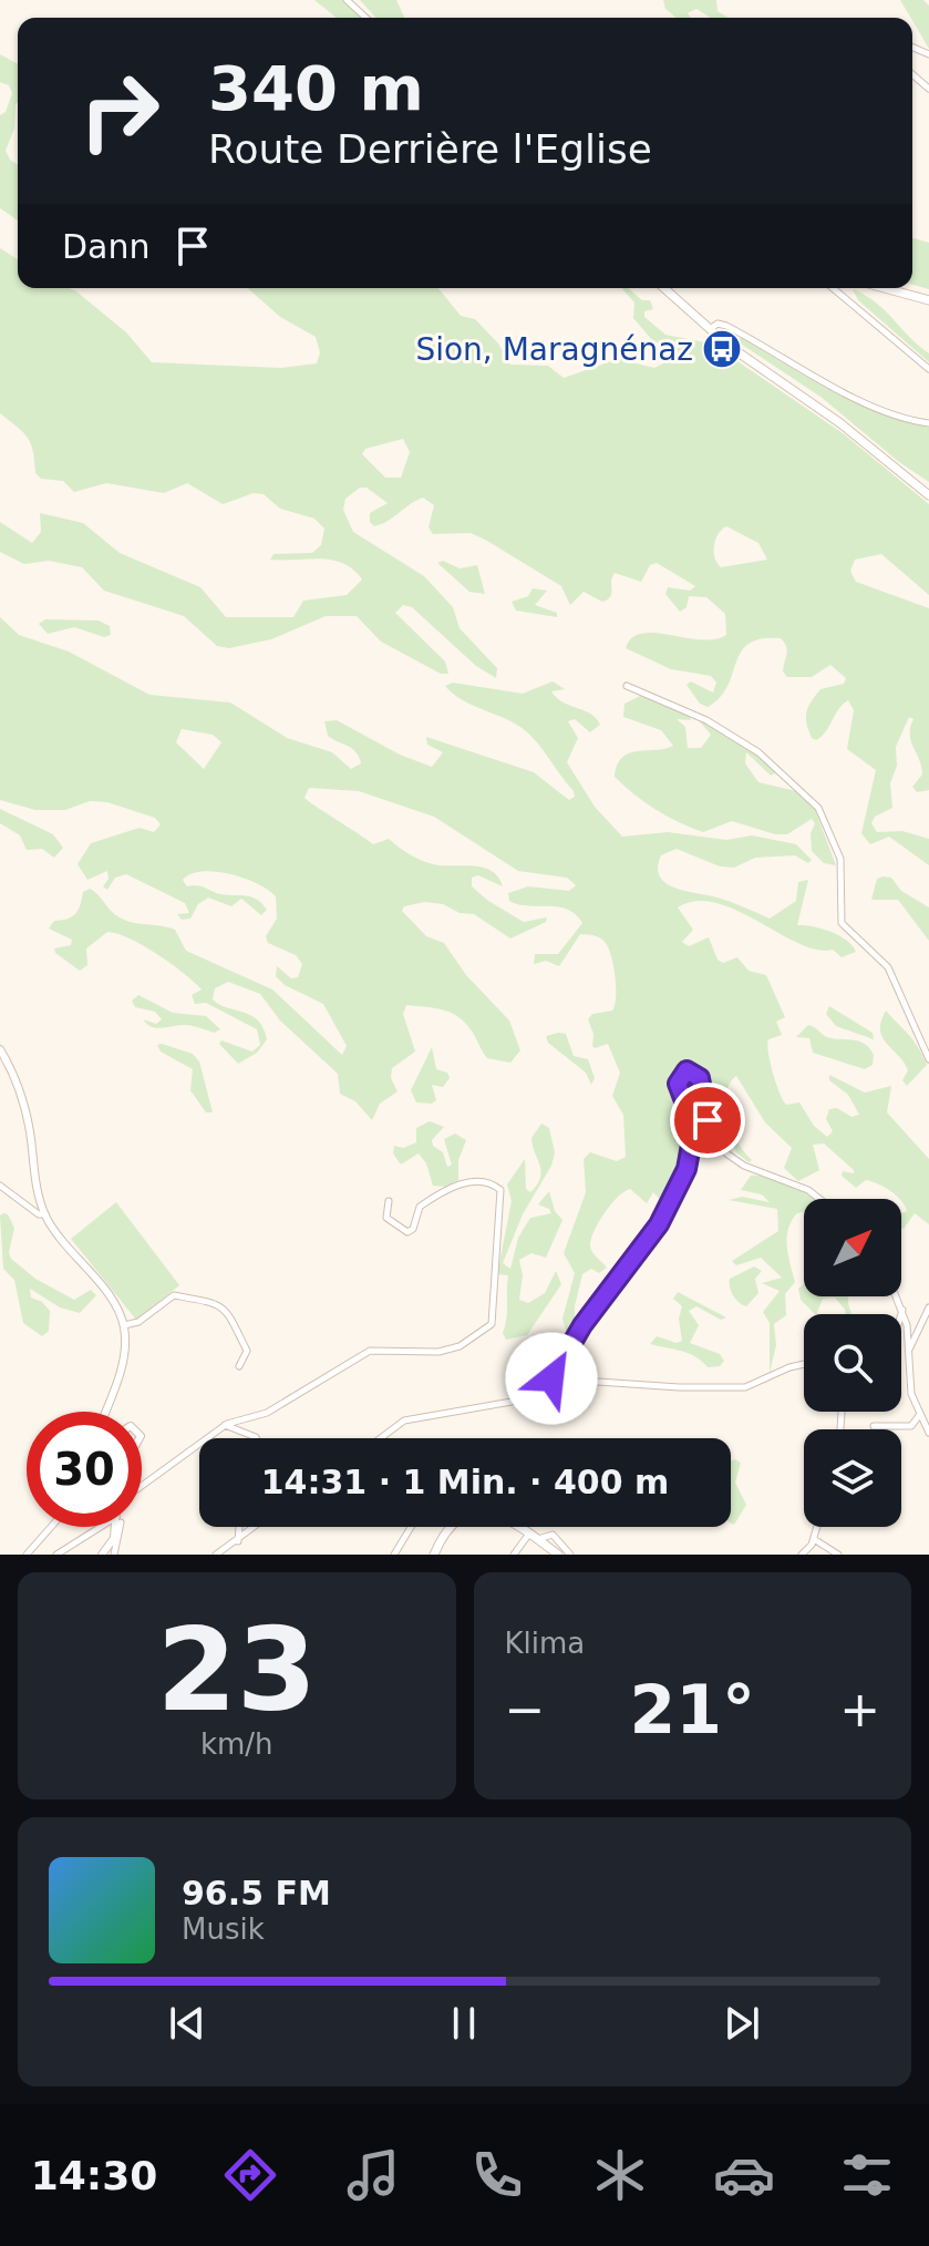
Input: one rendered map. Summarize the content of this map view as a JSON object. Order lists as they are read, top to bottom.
{
  "places": {
    "bus stop": ["Sion, Maragnénaz"]
  },
  "north": "top right",
  "page": {
    "turn": ["340 m", "Route Derrière l'Eglise"],
    "then": "Dann",
    "limit": "30",
    "trip": "14:31 · 1 Min. · 400 m",
    "tile": [
      ["23", "km/h"],
      "Klima"
    ],
    "heat": ["−", "21°", "+"],
    "song": ["96.5 FM", "Musik"],
    "tabs": "14:30"
  }
}
